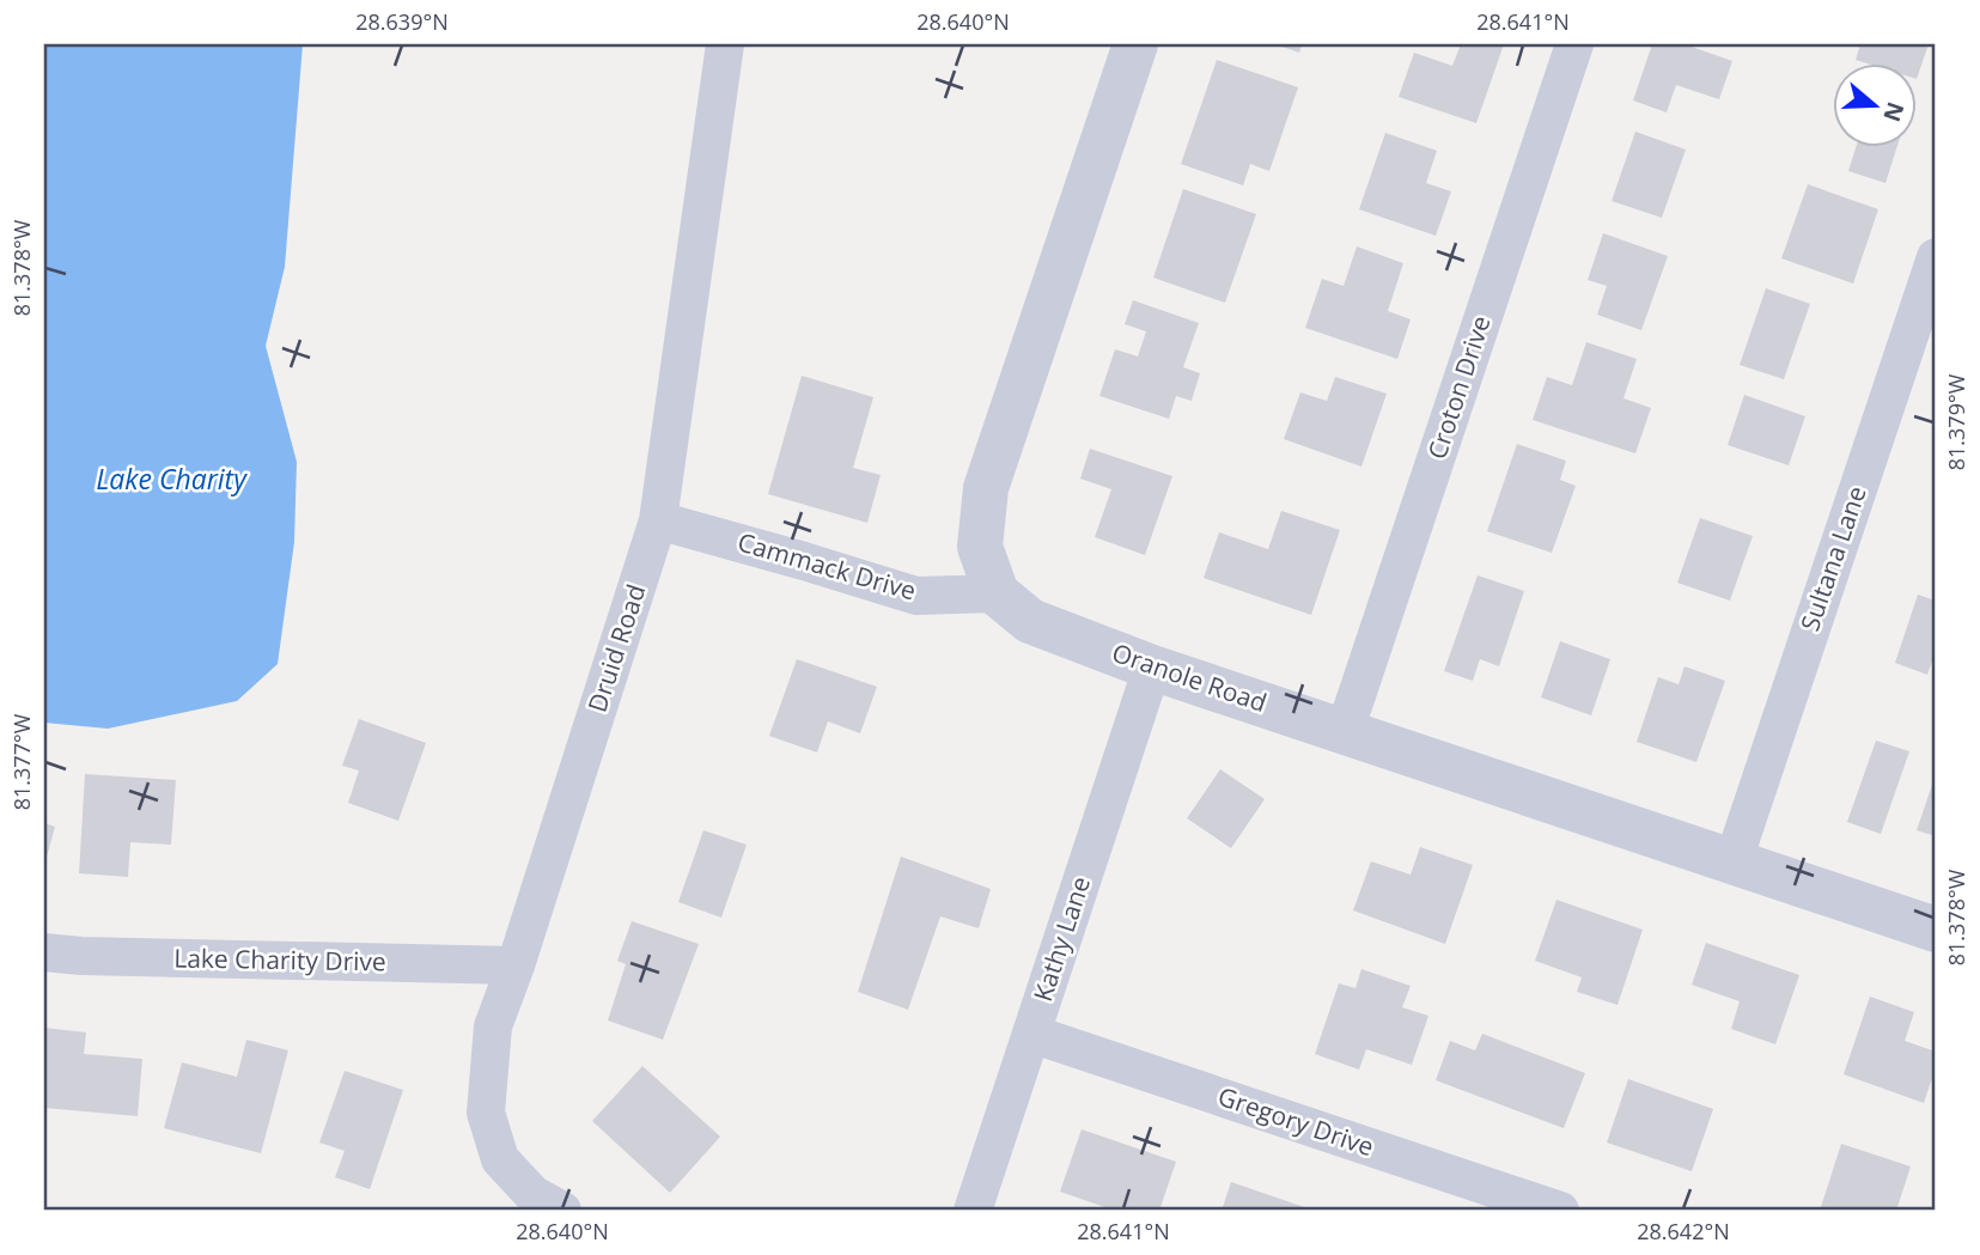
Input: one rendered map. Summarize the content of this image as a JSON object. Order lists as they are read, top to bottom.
{
  "streets": {
    "street": [
      "Croton Drive",
      "Sultana Lane",
      "Cammack Drive",
      "Druid Road",
      "Oranole Road",
      "Kathy Lane",
      "Lake Charity Drive",
      "Gregory Drive"
    ]
  },
  "crossings": [
    ["Croton Drive", "Oranole Road"],
    ["Sultana Lane", "Oranole Road"],
    ["Cammack Drive", "Druid Road"],
    ["Cammack Drive", "Oranole Road"],
    ["Druid Road", "Lake Charity Drive"],
    ["Oranole Road", "Kathy Lane"],
    ["Kathy Lane", "Gregory Drive"]
  ],
  "water": ["Lake Charity"],
  "north": "right",
  "coordinates": [
    "28.639°N",
    "28.640°N",
    "28.641°N",
    "81.378°W",
    "81.379°W",
    "81.377°W",
    "28.642°N"
  ]
}
